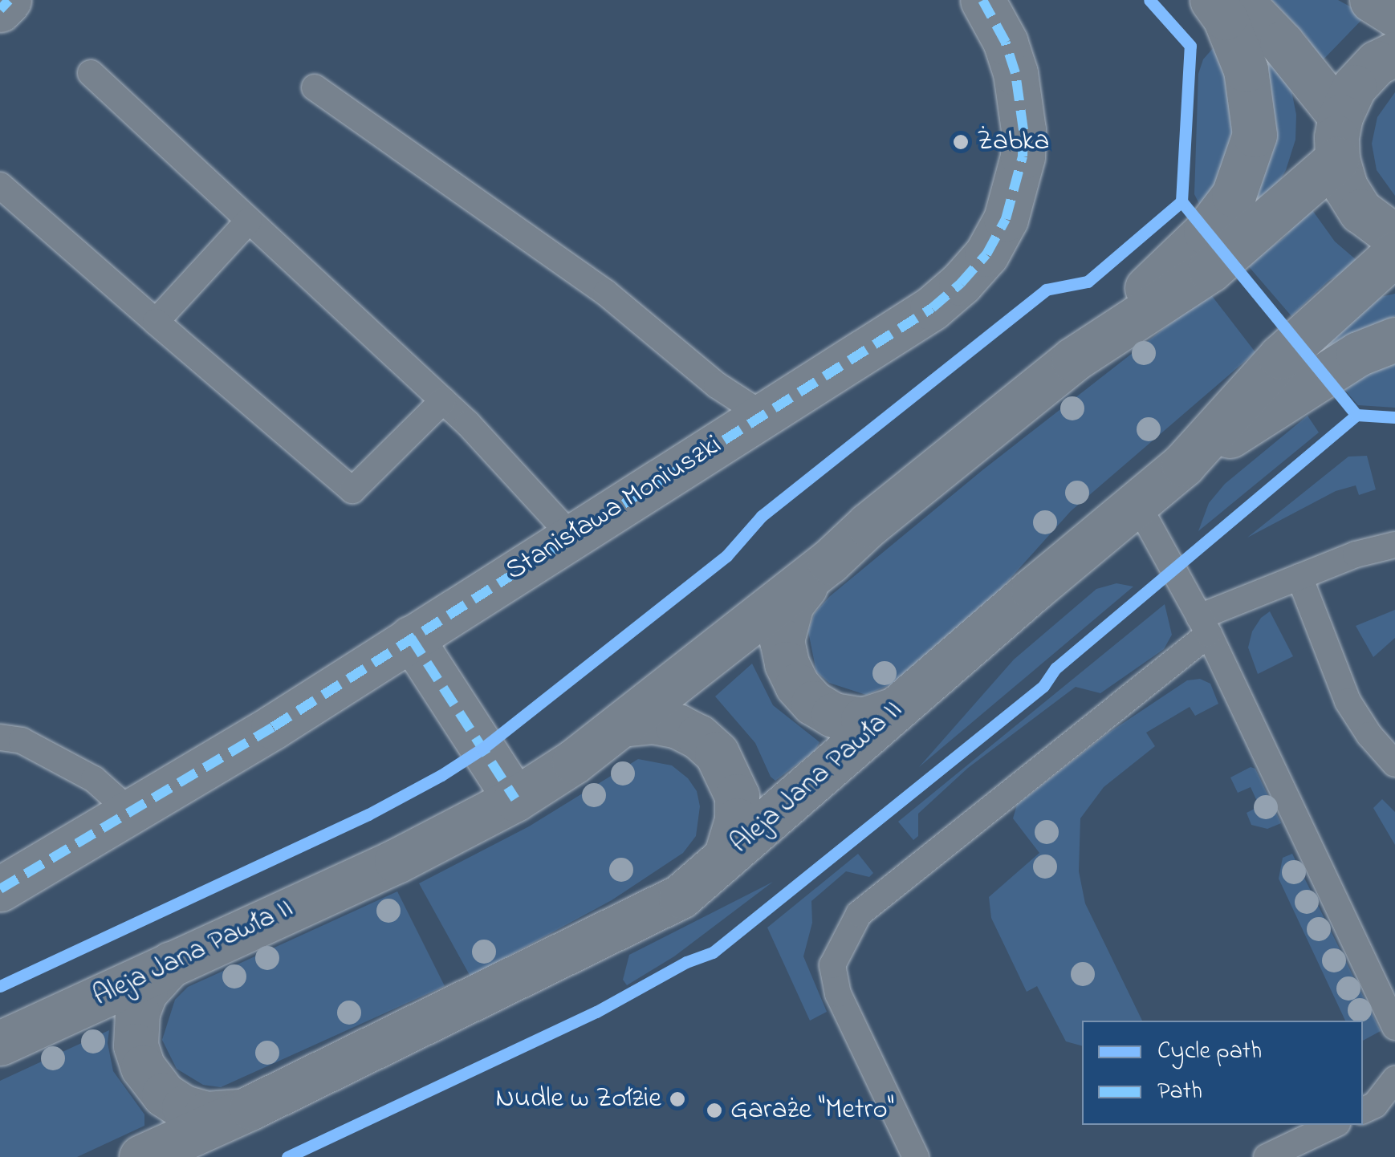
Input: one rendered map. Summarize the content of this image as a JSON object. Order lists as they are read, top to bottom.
{
  "streets": {
    "street": ["Stanisława Moniuszki", "Aleja Jana Pawła II"]
  },
  "places": ["Żabka", "Nudle w Zołzie", "Garaże \"Metro\""],
  "legend": ["Cycle path", "Path"]
}
